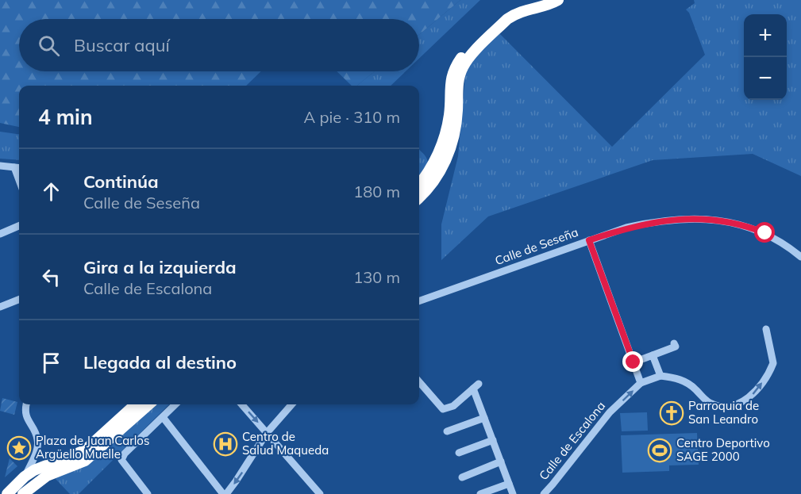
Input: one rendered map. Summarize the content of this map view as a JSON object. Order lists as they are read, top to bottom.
{
  "streets": {
    "street": ["Calle de Seseña", "Calle de Escalona"]
  },
  "one_way": ["Calle de Escalona"],
  "places": {
    "church": ["Parroquia de San Leandro"],
    "hospital": ["Centro de Salud Maqueda"],
    "place": ["Plaza de Juan Carlos Argüello Muelle"],
    "sports": ["Centro Deportivo SAGE 2000"]
  },
  "page": {
    "map_buttons": ["+", "−"],
    "search": "Buscar aquí",
    "heading": ["4 min", "A pie · 310 m"],
    "list": [
      ["Continúa", "Calle de Seseña", "180 m"],
      ["Gira a la izquierda", "Calle de Escalona", "130 m"],
      "Llegada al destino"
    ]
  }
}
